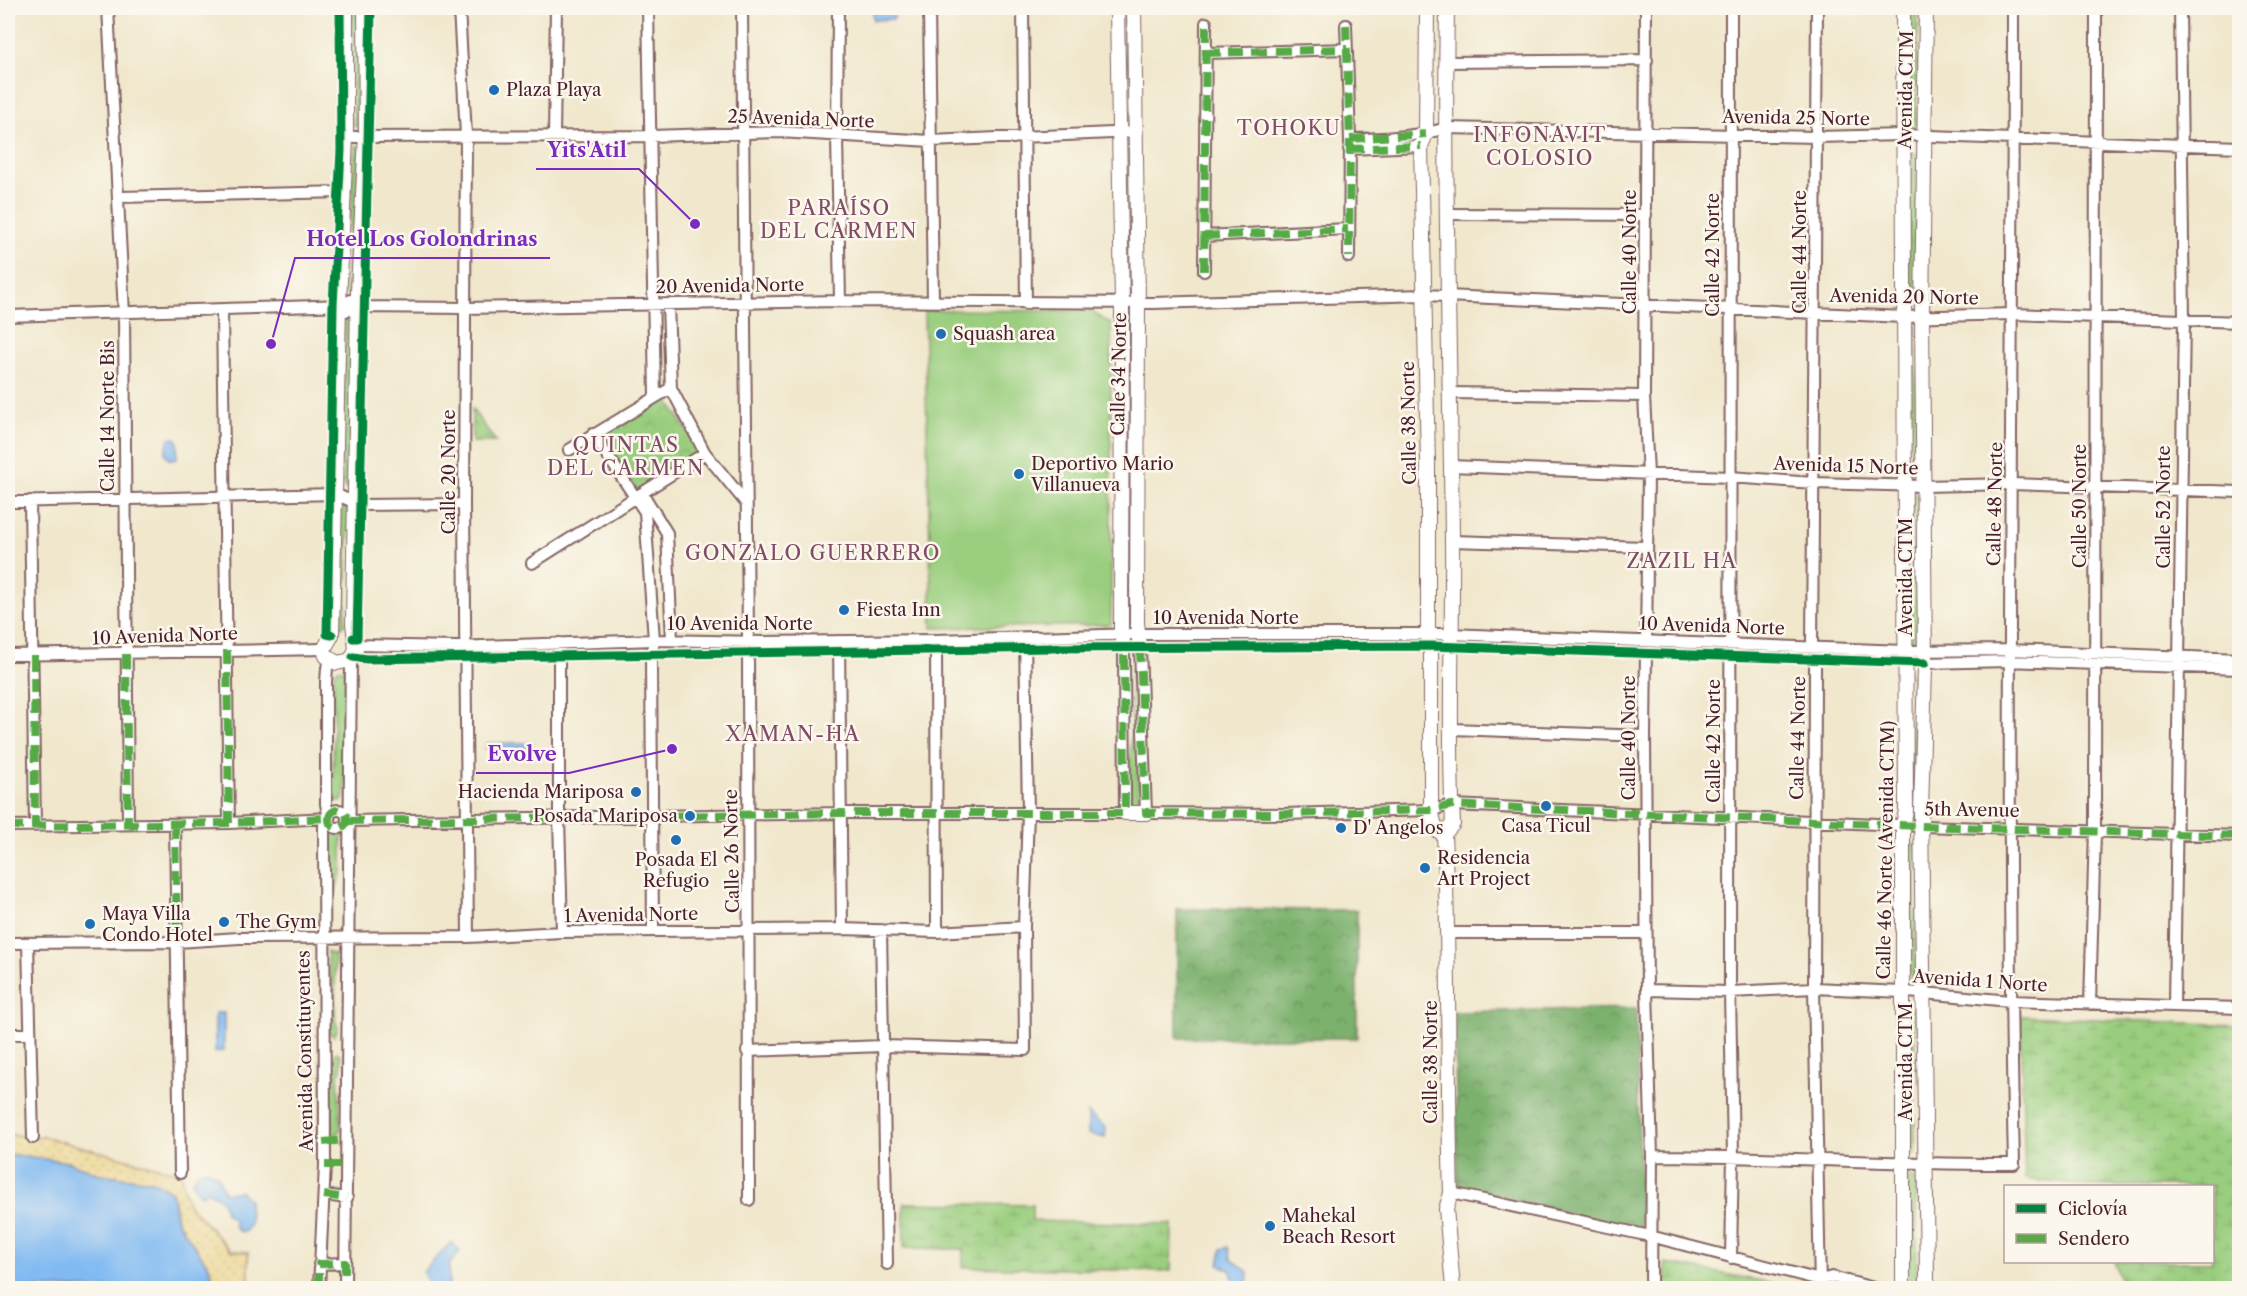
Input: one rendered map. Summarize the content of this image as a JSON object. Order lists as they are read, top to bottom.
{
  "streets": {
    "main road": [
      "Avenida CTM",
      "Calle 34 Norte",
      "Calle 38 Norte",
      "Calle 46 Norte (Avenida CTM)",
      "Avenida Constituyentes"
    ],
    "street": [
      "Avenida 25 Norte",
      "25 Avenida Norte",
      "Calle 40 Norte",
      "Calle 44 Norte",
      "Calle 42 Norte",
      "20 Avenida Norte",
      "Avenida 20 Norte",
      "Calle 14 Norte Bis",
      "Avenida 15 Norte",
      "Calle 20 Norte",
      "Calle 48 Norte",
      "Calle 50 Norte",
      "Calle 52 Norte",
      "10 Avenida Norte",
      "5th Avenue",
      "Calle 26 Norte",
      "1 Avenida Norte",
      "Avenida 1 Norte"
    ]
  },
  "crossings": [
    ["Avenida CTM", "Avenida 25 Norte"],
    ["Avenida CTM", "Avenida 20 Norte"],
    ["Avenida CTM", "Avenida 15 Norte"],
    ["Avenida CTM", "Calle 48 Norte"],
    ["Avenida CTM", "10 Avenida Norte"],
    ["Avenida CTM", "5th Avenue"],
    ["Avenida CTM", "Calle 46 Norte (Avenida CTM)"],
    ["Avenida CTM", "Avenida 1 Norte"],
    ["Avenida 25 Norte", "Calle 40 Norte"],
    ["Avenida 25 Norte", "Calle 44 Norte"],
    ["Avenida 25 Norte", "Calle 42 Norte"],
    ["Avenida 25 Norte", "Calle 38 Norte"],
    ["Avenida 25 Norte", "Calle 48 Norte"],
    ["Avenida 25 Norte", "Calle 50 Norte"],
    ["Avenida 25 Norte", "Calle 52 Norte"],
    ["25 Avenida Norte", "Calle 34 Norte"],
    ["25 Avenida Norte", "Calle 20 Norte"],
    ["25 Avenida Norte", "Calle 26 Norte"],
    ["25 Avenida Norte", "Avenida Constituyentes"],
    ["Calle 40 Norte", "Avenida 20 Norte"],
    ["Calle 40 Norte", "Avenida 15 Norte"],
    ["Calle 40 Norte", "10 Avenida Norte"],
    ["Calle 40 Norte", "5th Avenue"],
    ["Calle 40 Norte", "Avenida 1 Norte"],
    ["Calle 44 Norte", "Avenida 20 Norte"],
    ["Calle 44 Norte", "Avenida 15 Norte"],
    ["Calle 44 Norte", "10 Avenida Norte"],
    ["Calle 44 Norte", "5th Avenue"],
    ["Calle 44 Norte", "Avenida 1 Norte"],
    ["Calle 42 Norte", "Avenida 20 Norte"],
    ["Calle 42 Norte", "Avenida 15 Norte"],
    ["Calle 42 Norte", "10 Avenida Norte"],
    ["Calle 42 Norte", "5th Avenue"],
    ["Calle 42 Norte", "Avenida 1 Norte"],
    ["20 Avenida Norte", "Calle 34 Norte"],
    ["20 Avenida Norte", "Calle 14 Norte Bis"],
    ["20 Avenida Norte", "Calle 20 Norte"],
    ["20 Avenida Norte", "Calle 26 Norte"],
    ["20 Avenida Norte", "Avenida Constituyentes"],
    ["Avenida 20 Norte", "Calle 38 Norte"],
    ["Avenida 20 Norte", "Calle 48 Norte"],
    ["Avenida 20 Norte", "Calle 50 Norte"],
    ["Avenida 20 Norte", "Calle 52 Norte"],
    ["Calle 34 Norte", "10 Avenida Norte"],
    ["Calle 14 Norte Bis", "10 Avenida Norte"],
    ["Calle 38 Norte", "Avenida 15 Norte"],
    ["Calle 38 Norte", "10 Avenida Norte"],
    ["Calle 38 Norte", "5th Avenue"],
    ["Avenida 15 Norte", "Calle 48 Norte"],
    ["Avenida 15 Norte", "Calle 50 Norte"],
    ["Avenida 15 Norte", "Calle 52 Norte"],
    ["Calle 20 Norte", "10 Avenida Norte"],
    ["Calle 20 Norte", "1 Avenida Norte"],
    ["Calle 48 Norte", "10 Avenida Norte"],
    ["Calle 48 Norte", "5th Avenue"],
    ["Calle 48 Norte", "Avenida 1 Norte"],
    ["Calle 50 Norte", "10 Avenida Norte"],
    ["Calle 50 Norte", "5th Avenue"],
    ["Calle 50 Norte", "Avenida 1 Norte"],
    ["Calle 52 Norte", "5th Avenue"],
    ["Calle 52 Norte", "Avenida 1 Norte"],
    ["10 Avenida Norte", "Calle 46 Norte (Avenida CTM)"],
    ["10 Avenida Norte", "Calle 26 Norte"],
    ["10 Avenida Norte", "Avenida Constituyentes"],
    ["5th Avenue", "Calle 46 Norte (Avenida CTM)"],
    ["Calle 46 Norte (Avenida CTM)", "Avenida 1 Norte"],
    ["Calle 26 Norte", "1 Avenida Norte"]
  ],
  "districts": [
    "TOHOKU",
    "INFONAVIT COLOSIO",
    "PARAÍSO DEL CARMEN",
    "QUINTAS DEL CARMEN",
    "GONZALO GUERRERO",
    "ZAZIL HA",
    "XAMAN-HA"
  ],
  "places": [
    "Plaza Playa",
    "Yits'Atil",
    "Squash area",
    "Hotel Los Golondrinas",
    "Deportivo Mario Villanueva",
    "Fiesta Inn",
    "Evolve",
    "Hacienda Mariposa",
    "Casa Ticul",
    "Posada Mariposa",
    "D' Angelos",
    "Posada El Refugio",
    "Residencia Art Project",
    "The Gym",
    "Maya Villa Condo Hotel",
    "Mahekal Beach Resort"
  ],
  "legend": ["Ciclovía", "Sendero"]
}
